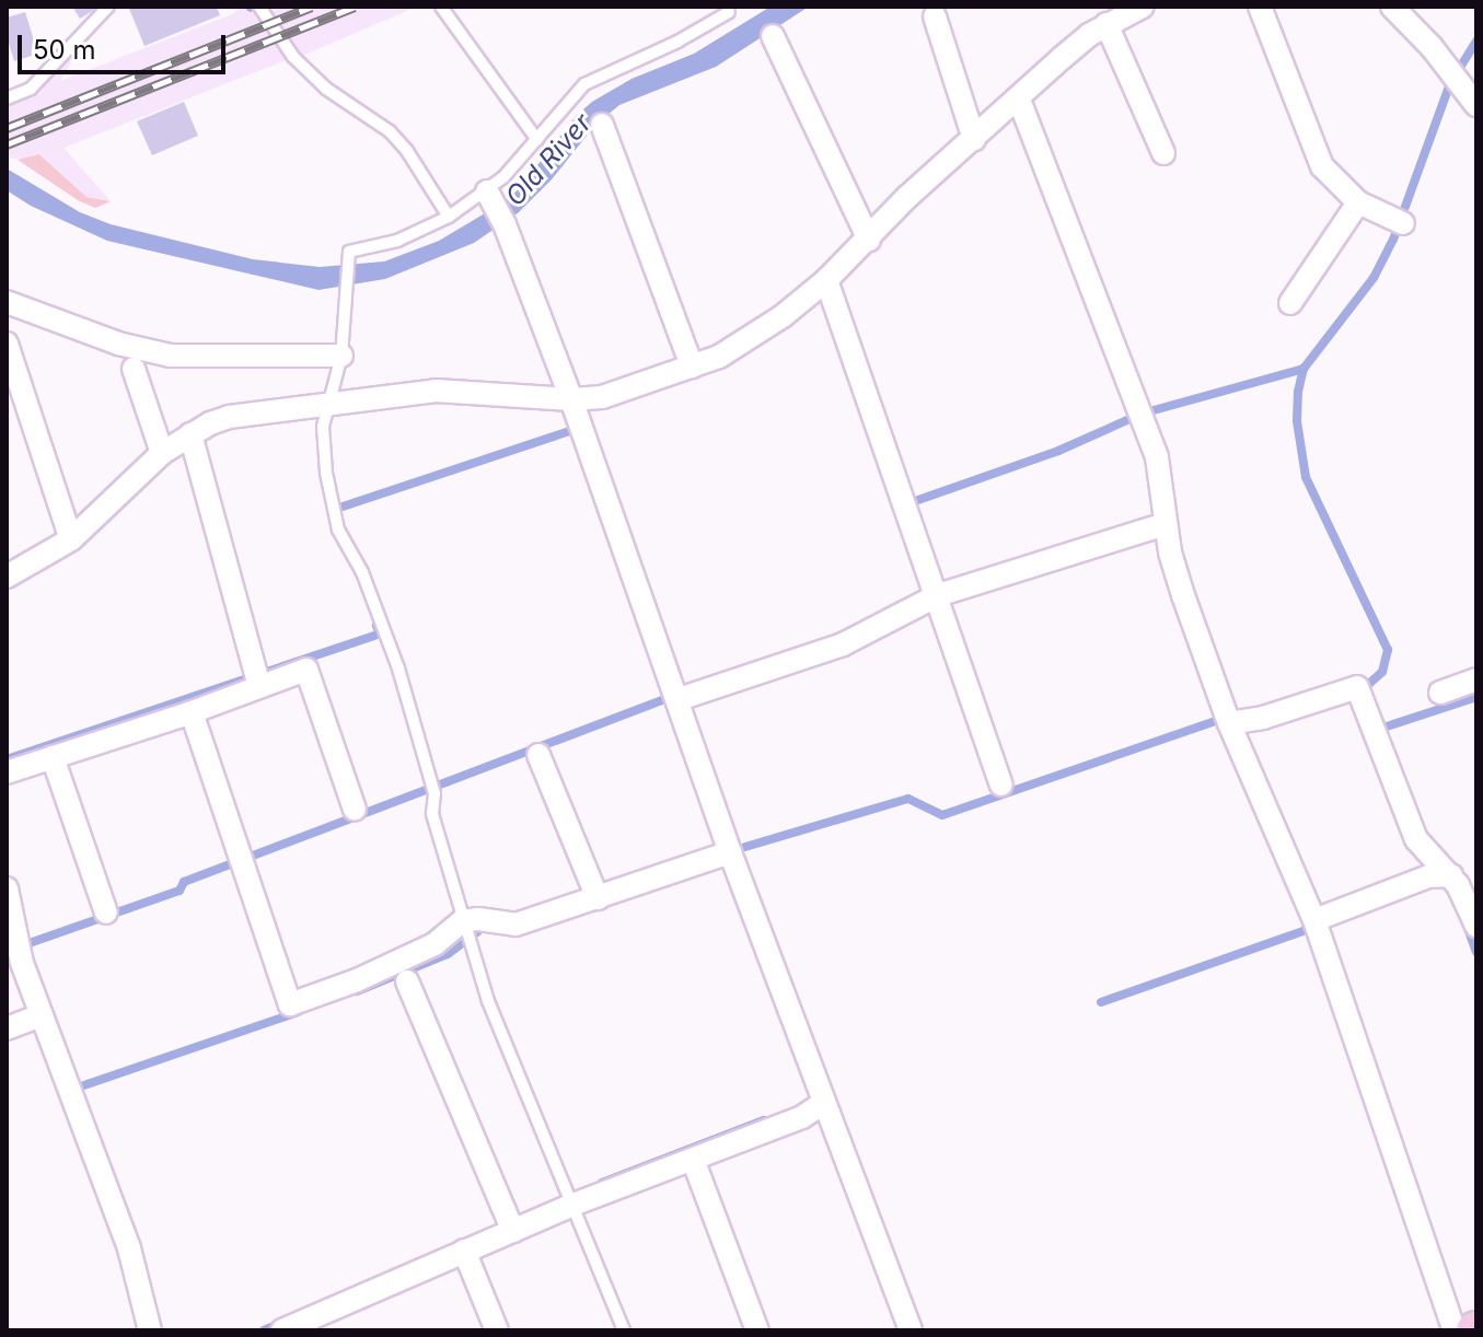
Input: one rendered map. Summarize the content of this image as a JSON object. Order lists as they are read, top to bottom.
{
  "water": ["Old River"],
  "scale_bar": "50 m"
}
